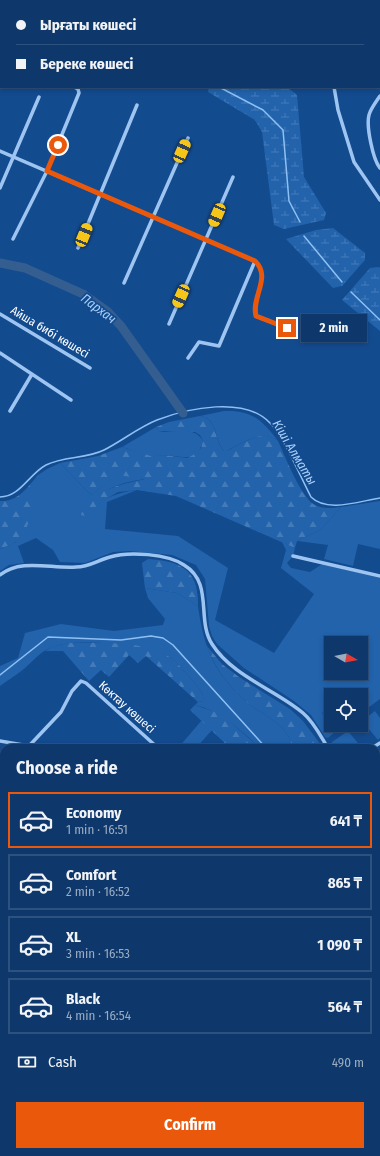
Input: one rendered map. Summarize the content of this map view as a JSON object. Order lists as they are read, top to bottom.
{
  "streets": {
    "street": ["Айша бибі көшесі", "Көктау көшесі"]
  },
  "water": ["Пархач", "Кіші Алматы"],
  "north": "right",
  "page": {
    "banner": ["Ырғаты көшесі", "Береке көшесі"],
    "bubble": "2 min",
    "heading": "Choose a ride",
    "list": [
      {
        "name": "Economy",
        "note": "1 min · 16:51",
        "value": "641 ₸"
      },
      {
        "name": "Comfort",
        "note": "2 min · 16:52",
        "value": "865 ₸"
      },
      {
        "name": "XL",
        "note": "3 min · 16:53",
        "value": "1 090 ₸"
      },
      {
        "name": "Black",
        "note": "4 min · 16:54",
        "value": "564 ₸"
      }
    ],
    "pay": ["Cash", "490 m"],
    "buttons": "Confirm"
  }
}
